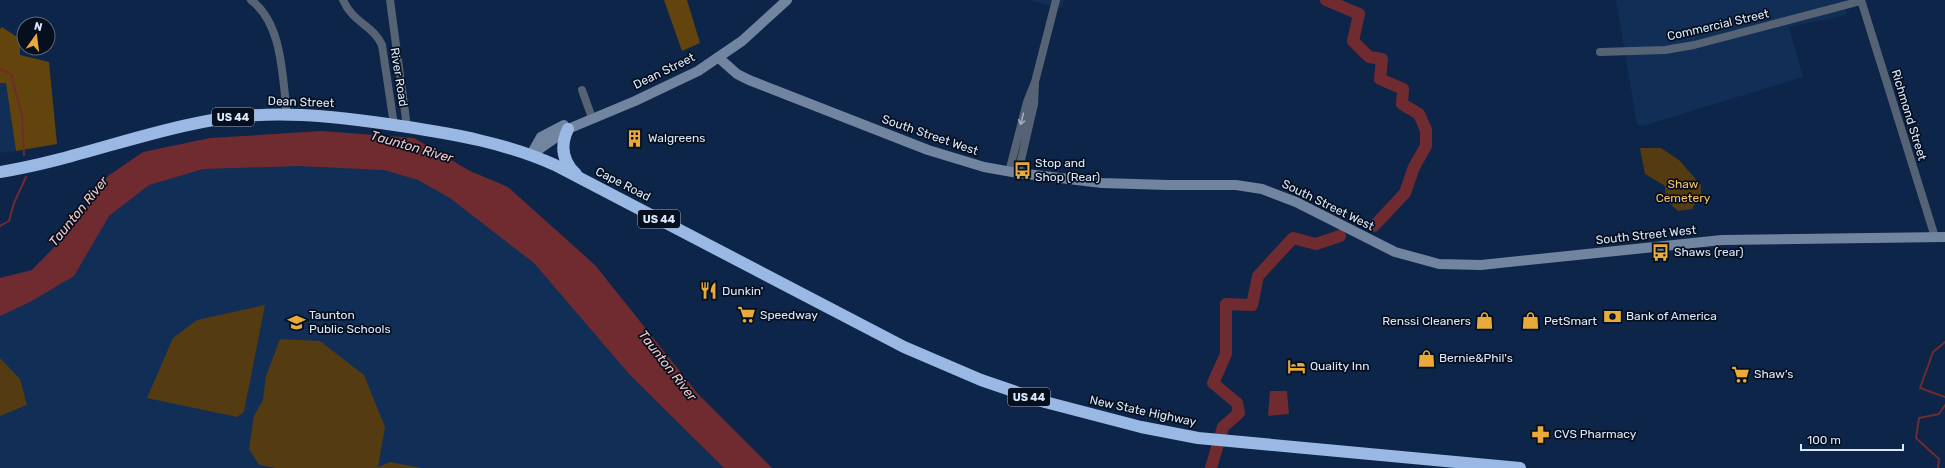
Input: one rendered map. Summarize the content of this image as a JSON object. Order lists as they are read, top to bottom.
{
  "streets": {
    "highway": [
      "Dean Street",
      "US 44",
      "Cape Road",
      "New State Highway"
    ],
    "street": [
      "Commercial Street",
      "River Road",
      "Richmond Street",
      "South Street West"
    ]
  },
  "crossings": [
    ["Commercial Street", "Richmond Street"],
    ["Dean Street", "River Road"],
    ["Dean Street", "South Street West"],
    ["Dean Street", "Cape Road"],
    ["Richmond Street", "South Street West"],
    ["Cape Road", "New State Highway"]
  ],
  "water": ["Taunton River"],
  "parks": ["Shaw Cemetery"],
  "places": {
    "building": ["Walgreens"],
    "bus stop": ["Stop and Shop (Rear)", "Shaws (rear)"],
    "restaurant": ["Dunkin'"],
    "supermarket": ["Speedway", "Shaw's"],
    "bank": ["Bank of America"],
    "shop": ["Renssi Cleaners", "PetSmart", "Bernie&Phil's"],
    "school or university": ["Taunton Public Schools"],
    "hotel": ["Quality Inn"],
    "pharmacy": ["CVS Pharmacy"]
  },
  "scale_bar": "100 m",
  "north": "top"
}
